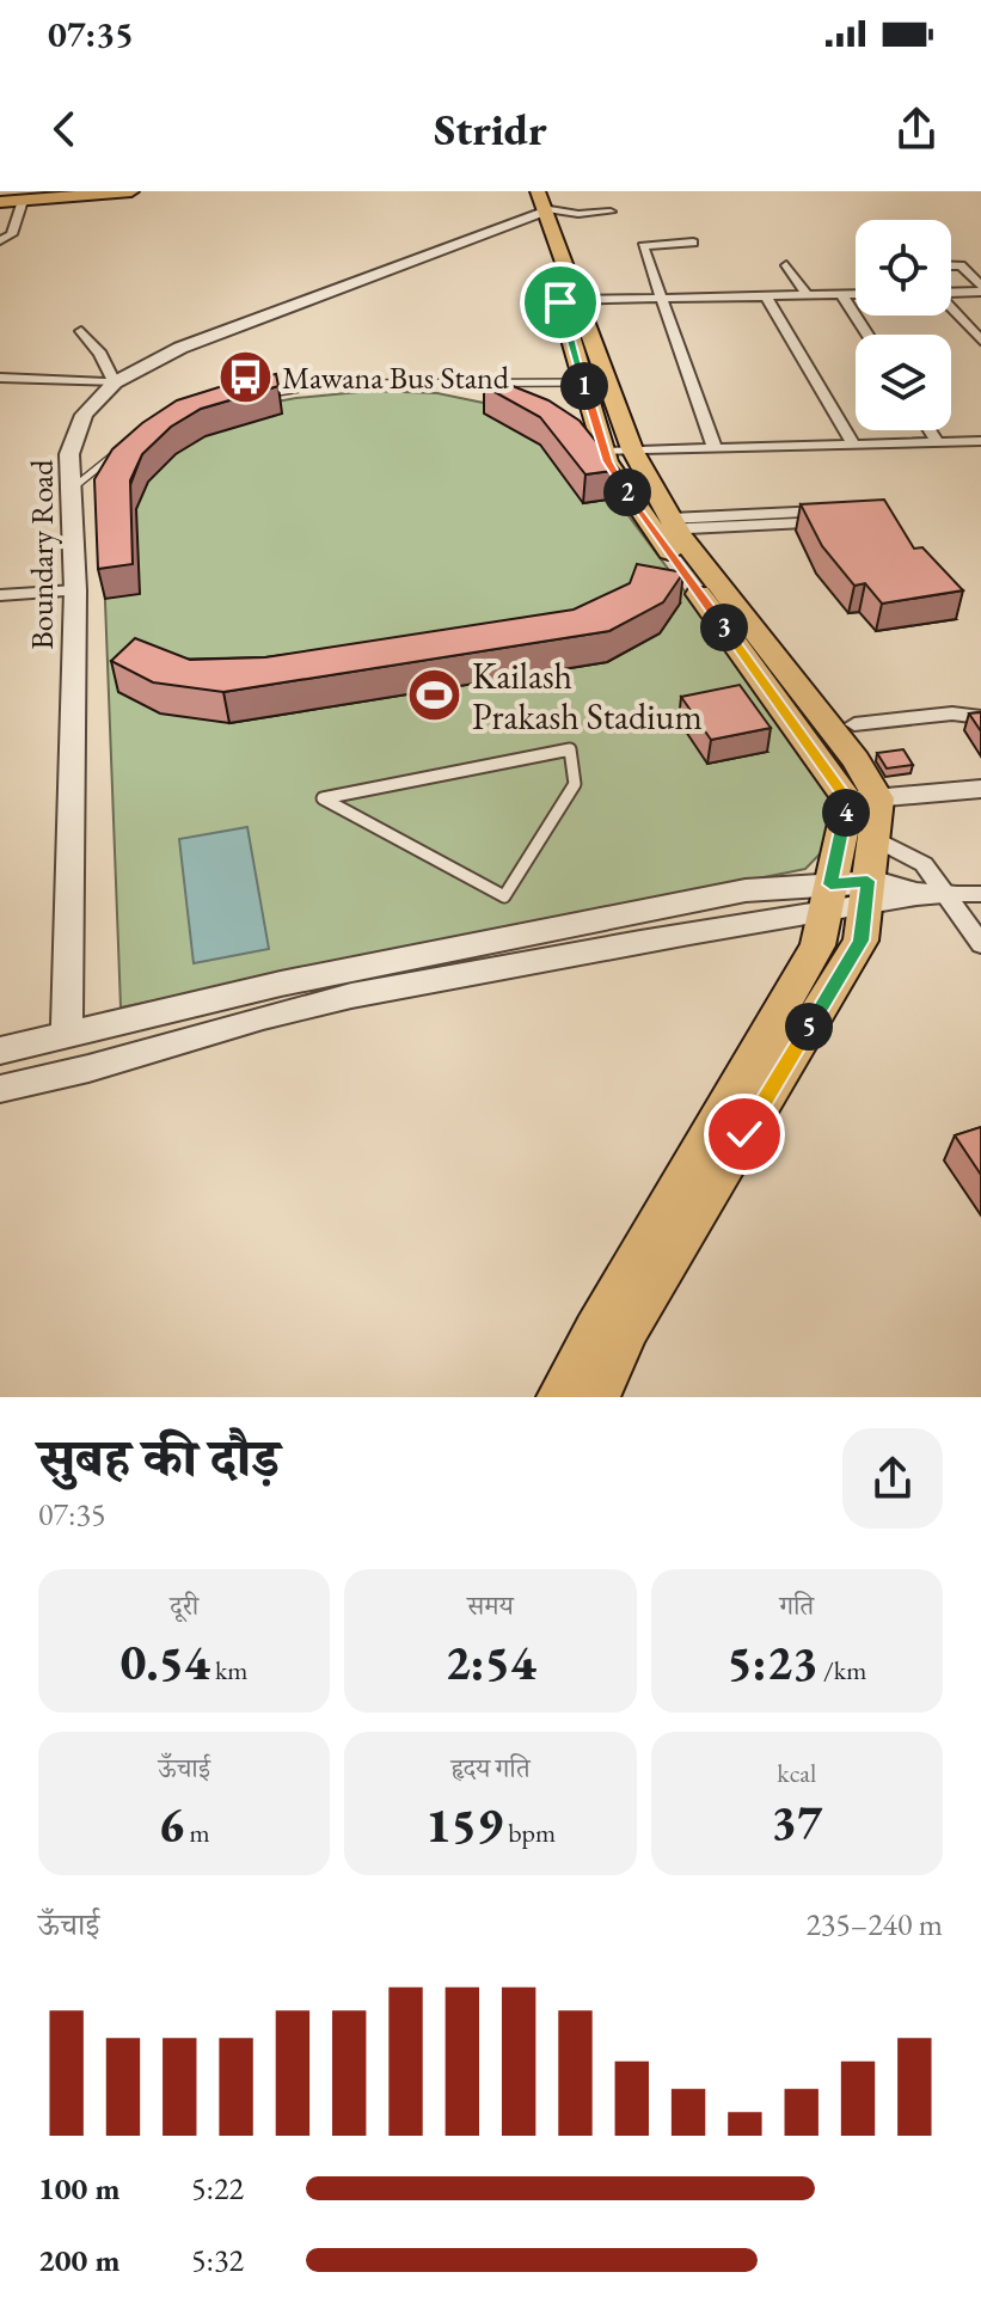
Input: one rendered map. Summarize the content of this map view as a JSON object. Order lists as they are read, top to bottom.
{
  "streets": {
    "street": ["Boundary Road"]
  },
  "places": {
    "bus stop": ["Mawana Bus Stand"],
    "sports": ["Kailash Prakash Stadium"]
  },
  "page": {
    "status": "07:35",
    "header": "Stridr",
    "pins": [
      "1",
      "2",
      "3",
      "4",
      "5"
    ],
    "heading": ["सुबह की दौड़", "07:35"],
    "stats": [
      ["दूरी", "0.54 km"],
      ["समय", "2:54"],
      ["गति", "5:23 /km"],
      ["ऊँचाई", "6 m"],
      ["हृदय गति", "159 bpm"],
      ["kcal", "37"]
    ],
    "chart": ["ऊँचाई", "235–240 m"],
    "list": [
      {
        "name": "100 m",
        "note": "5:22"
      },
      {
        "name": "200 m",
        "note": "5:32"
      }
    ]
  }
}
